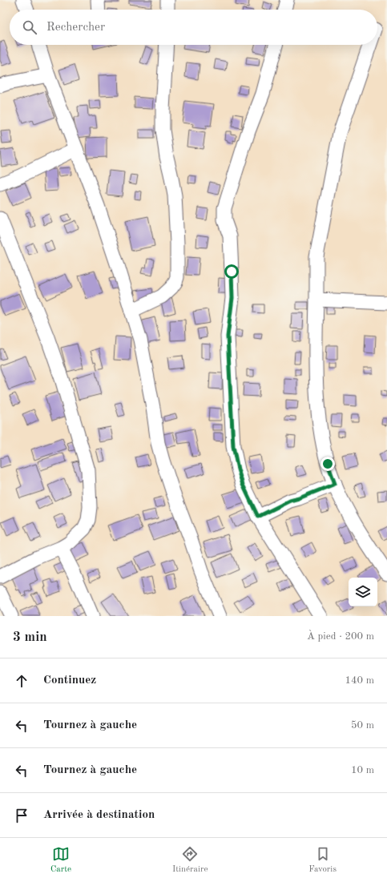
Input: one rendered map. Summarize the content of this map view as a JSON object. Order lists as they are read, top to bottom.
{
  "page": {
    "search": "Rechercher",
    "heading": ["3 min", "À pied · 200 m"],
    "list": [
      ["Continuez", "140 m"],
      ["Tournez à gauche", "50 m"],
      ["Tournez à gauche", "10 m"],
      "Arrivée à destination"
    ],
    "nav": ["Carte", "Itinéraire", "Favoris"]
  }
}
